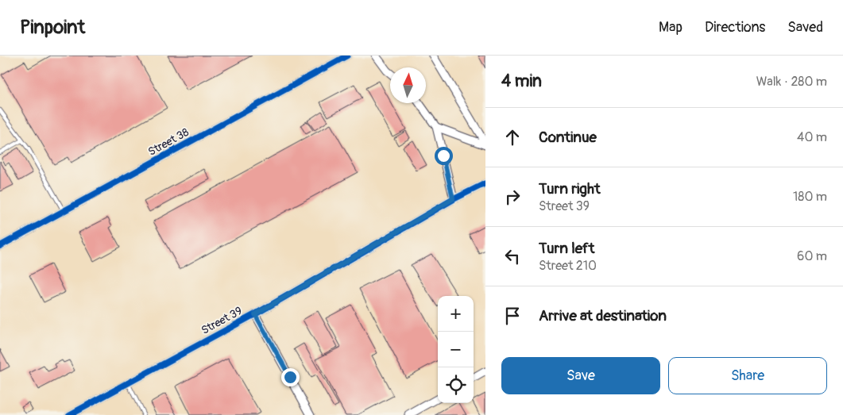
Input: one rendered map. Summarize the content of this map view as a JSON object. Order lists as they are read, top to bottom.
{
  "streets": {
    "street": ["Street 38", "Street 39"]
  },
  "north": "top",
  "page": {
    "header": "Pinpoint",
    "nav": ["Map", "Directions", "Saved"],
    "heading": ["4 min", "Walk · 280 m"],
    "list": [
      ["Continue", "40 m"],
      ["Turn right", "Street 39", "180 m"],
      ["Turn left", "Street 210", "60 m"],
      "Arrive at destination"
    ],
    "map_buttons": ["+", "−"],
    "buttons": ["Save", "Share"]
  }
}
